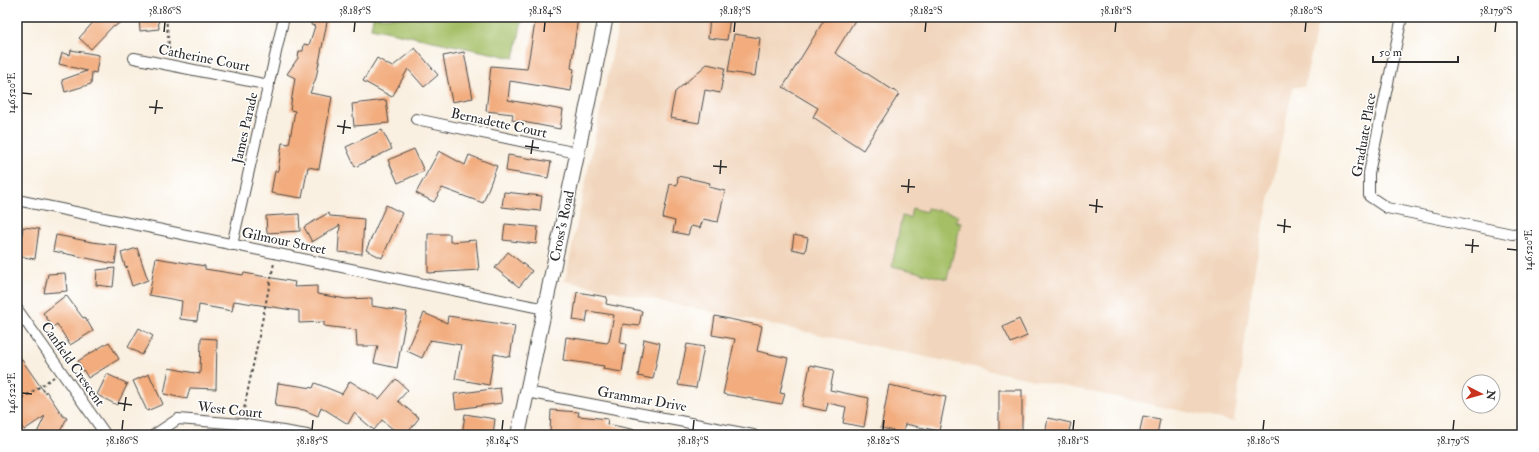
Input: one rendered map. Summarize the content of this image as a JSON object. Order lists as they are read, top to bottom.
{
  "streets": {
    "street": [
      "Catherine Court",
      "Bernadette Court",
      "James Parade",
      "Graduate Place",
      "Cross's Road",
      "Gilmour Street",
      "Canfield Crescent",
      "Grammar Drive",
      "West Court"
    ]
  },
  "crossings": [
    ["Catherine Court", "James Parade"],
    ["Bernadette Court", "Cross's Road"],
    ["James Parade", "Gilmour Street"],
    ["Cross's Road", "Gilmour Street"],
    ["Cross's Road", "Grammar Drive"]
  ],
  "scale_bar": "50 m",
  "north": "right",
  "coordinates": [
    "38.186°S",
    "38.185°S",
    "38.184°S",
    "38.183°S",
    "38.182°S",
    "38.181°S",
    "38.180°S",
    "38.179°S",
    "146.520°E",
    "146.522°E"
  ]
}
